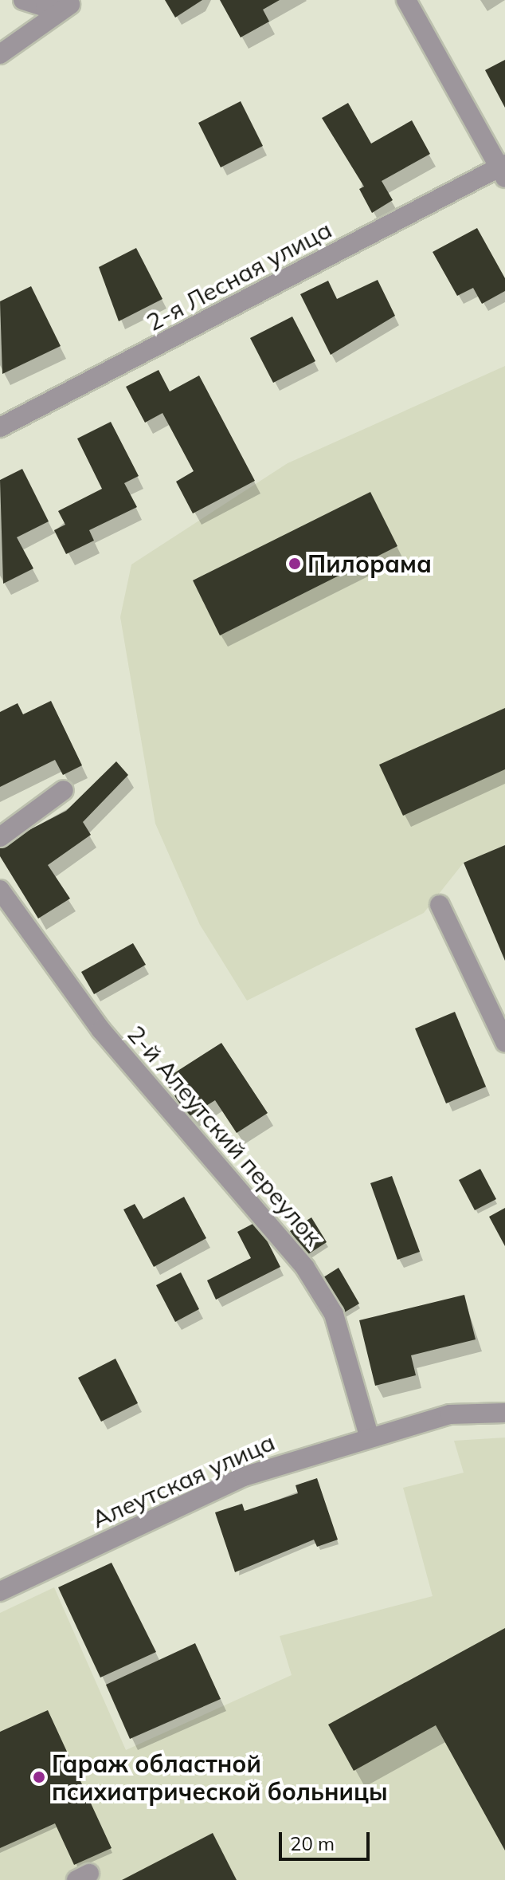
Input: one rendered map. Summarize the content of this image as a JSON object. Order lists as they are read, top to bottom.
{
  "streets": {
    "street": ["2-я Лесная улица", "2-й Алеутский переулок", "Алеутская улица"]
  },
  "crossings": [
    ["2-й Алеутский переулок", "Алеутская улица"]
  ],
  "places": ["Пилорама", "Гараж областной психиатрической больницы"],
  "scale_bar": "20 m"
}
